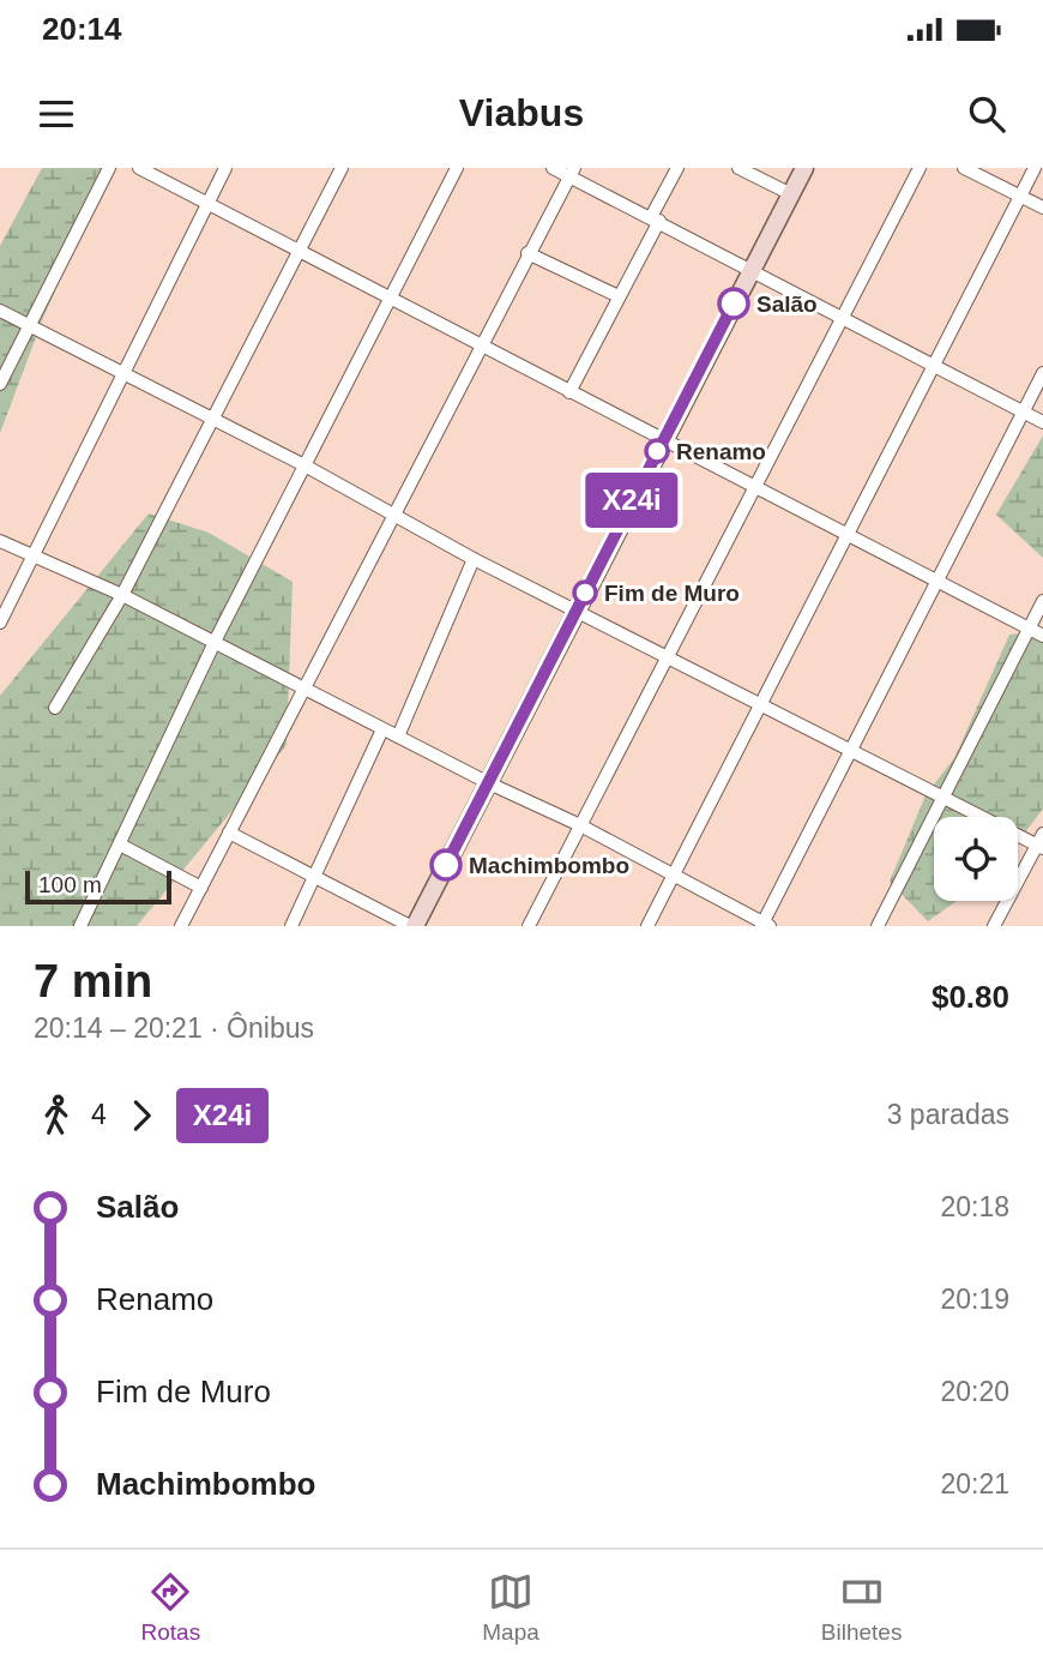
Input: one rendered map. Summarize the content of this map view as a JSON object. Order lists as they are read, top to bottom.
{
  "places": [
    "Salão",
    "Renamo",
    "Fim de Muro",
    "Machimbombo"
  ],
  "lines": ["bus line X24i"],
  "scale_bar": "100 m",
  "page": {
    "status": "20:14",
    "header": "Viabus",
    "on_map": "X24i",
    "scale": "100 m",
    "heading": ["7 min", "20:14 – 20:21 · Ônibus", "$0.80"],
    "legs": ["4", "X24i", "3 paradas"],
    "list": [
      {
        "name": "Salão",
        "value": "20:18"
      },
      {
        "name": "Renamo",
        "value": "20:19"
      },
      {
        "name": "Fim de Muro",
        "value": "20:20"
      },
      {
        "name": "Machimbombo",
        "value": "20:21"
      }
    ],
    "tabs": ["Rotas", "Mapa", "Bilhetes"]
  }
}
